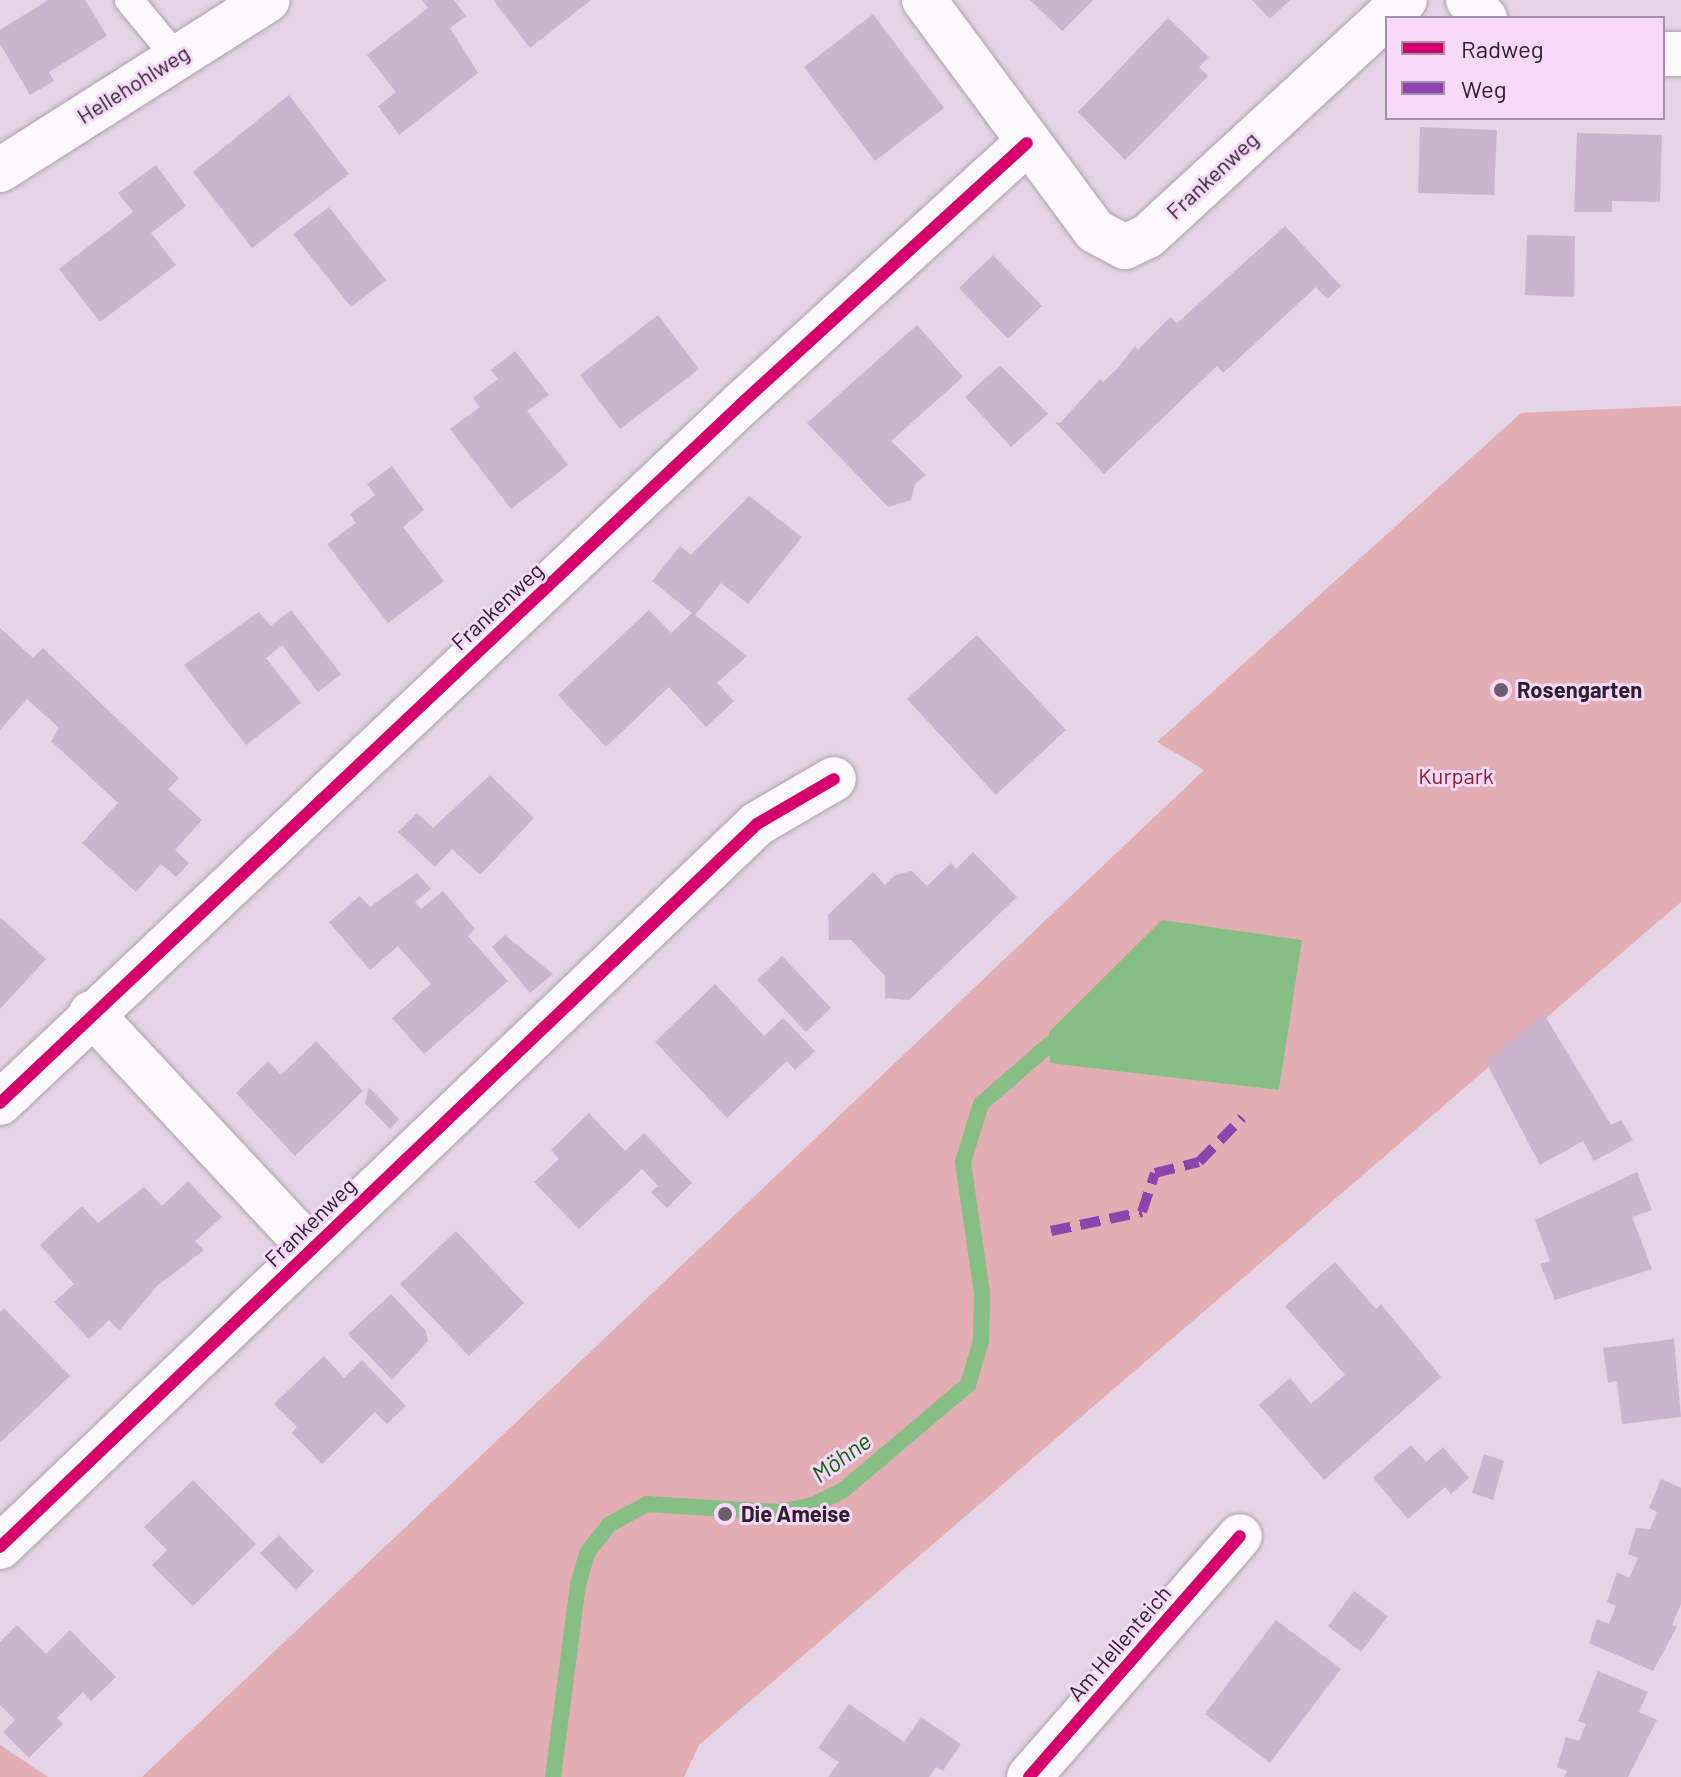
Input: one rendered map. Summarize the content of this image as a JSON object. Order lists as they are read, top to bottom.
{
  "streets": {
    "street": ["Hellehohlweg", "Frankenweg", "Am Hellenteich"]
  },
  "water": ["Möhne"],
  "parks": ["Kurpark"],
  "places": ["Rosengarten", "Die Ameise"],
  "legend": ["Radweg", "Weg"]
}
